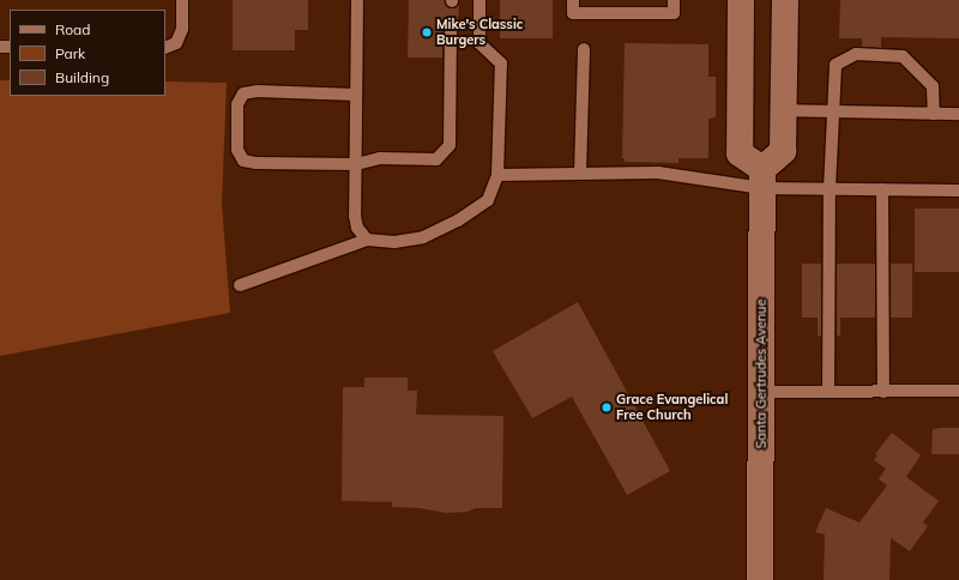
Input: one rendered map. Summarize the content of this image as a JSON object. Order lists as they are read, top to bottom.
{
  "streets": {
    "main road": ["Santa Gertrudes Avenue"]
  },
  "places": ["Mike's Classic Burgers", "Grace Evangelical Free Church"],
  "legend": ["Road", "Park", "Building"]
}
